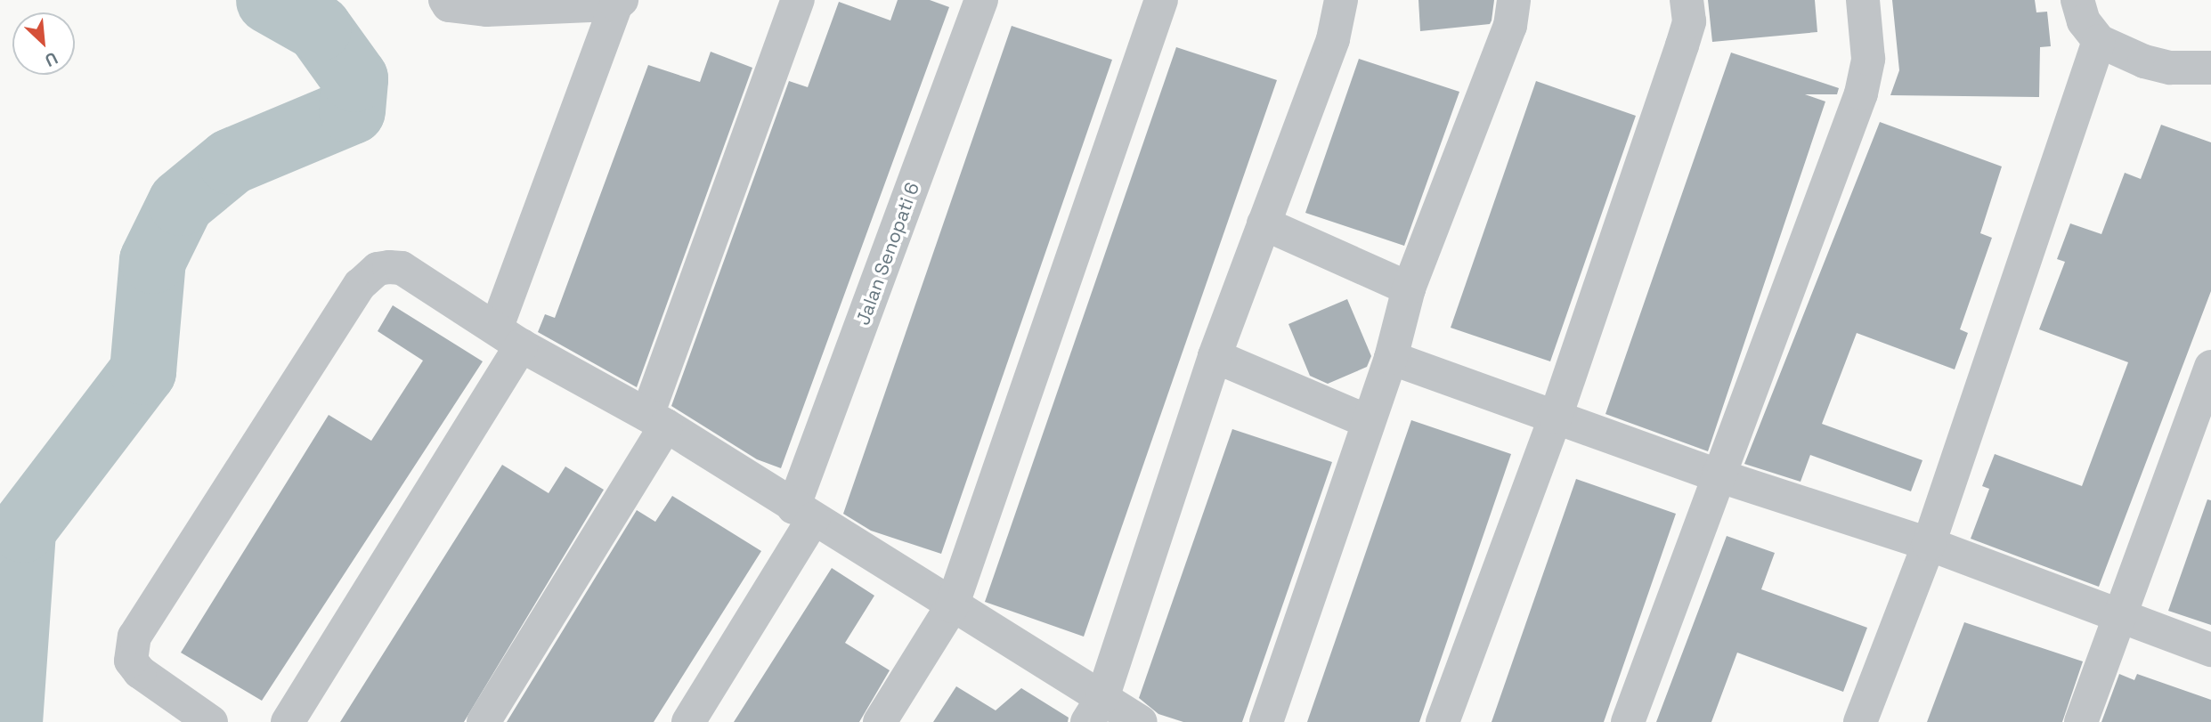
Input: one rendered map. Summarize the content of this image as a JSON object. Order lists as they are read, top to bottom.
{
  "streets": {
    "street": ["Jalan Senopati 6"]
  },
  "north": "bottom right"
}
